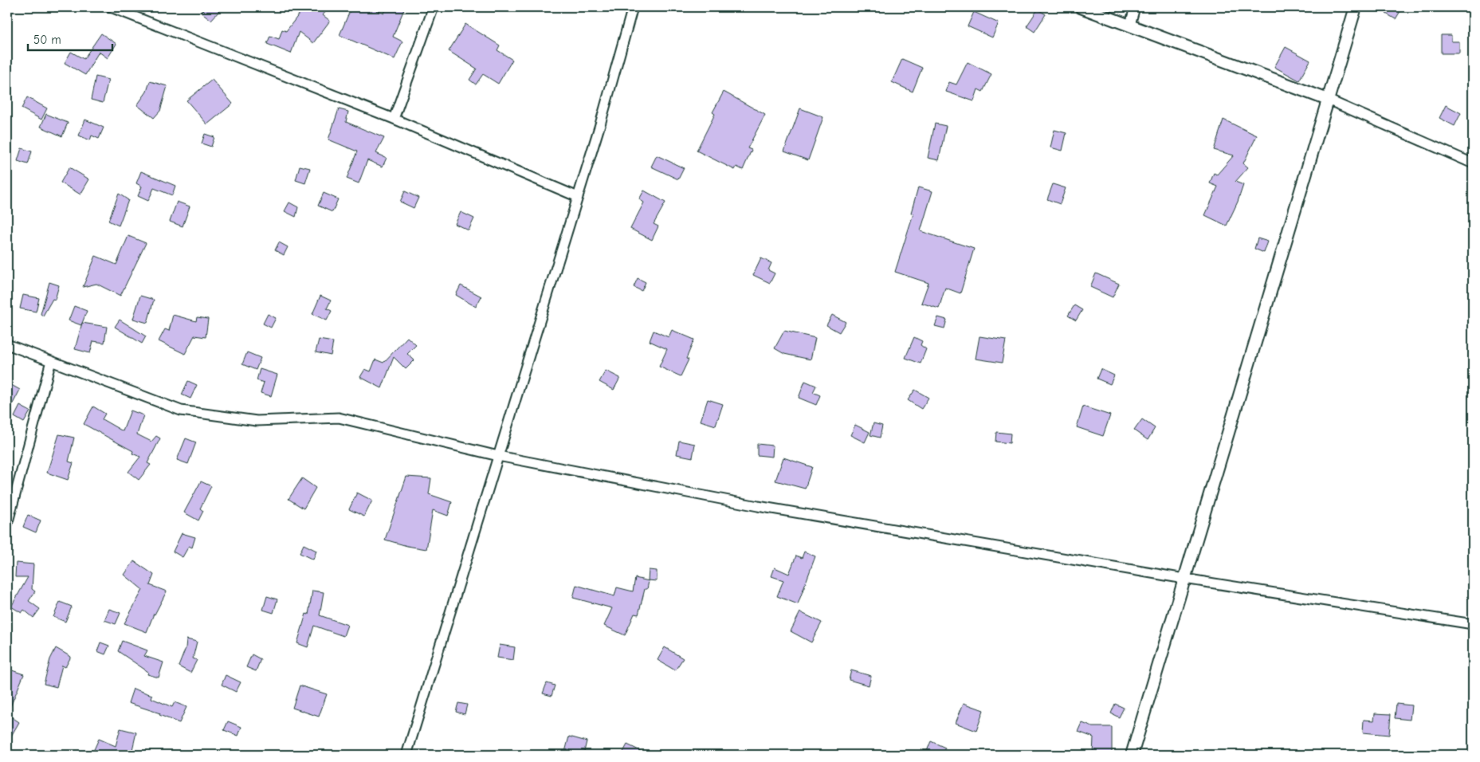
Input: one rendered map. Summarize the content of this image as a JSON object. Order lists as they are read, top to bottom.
{
  "scale_bar": "50 m"
}
